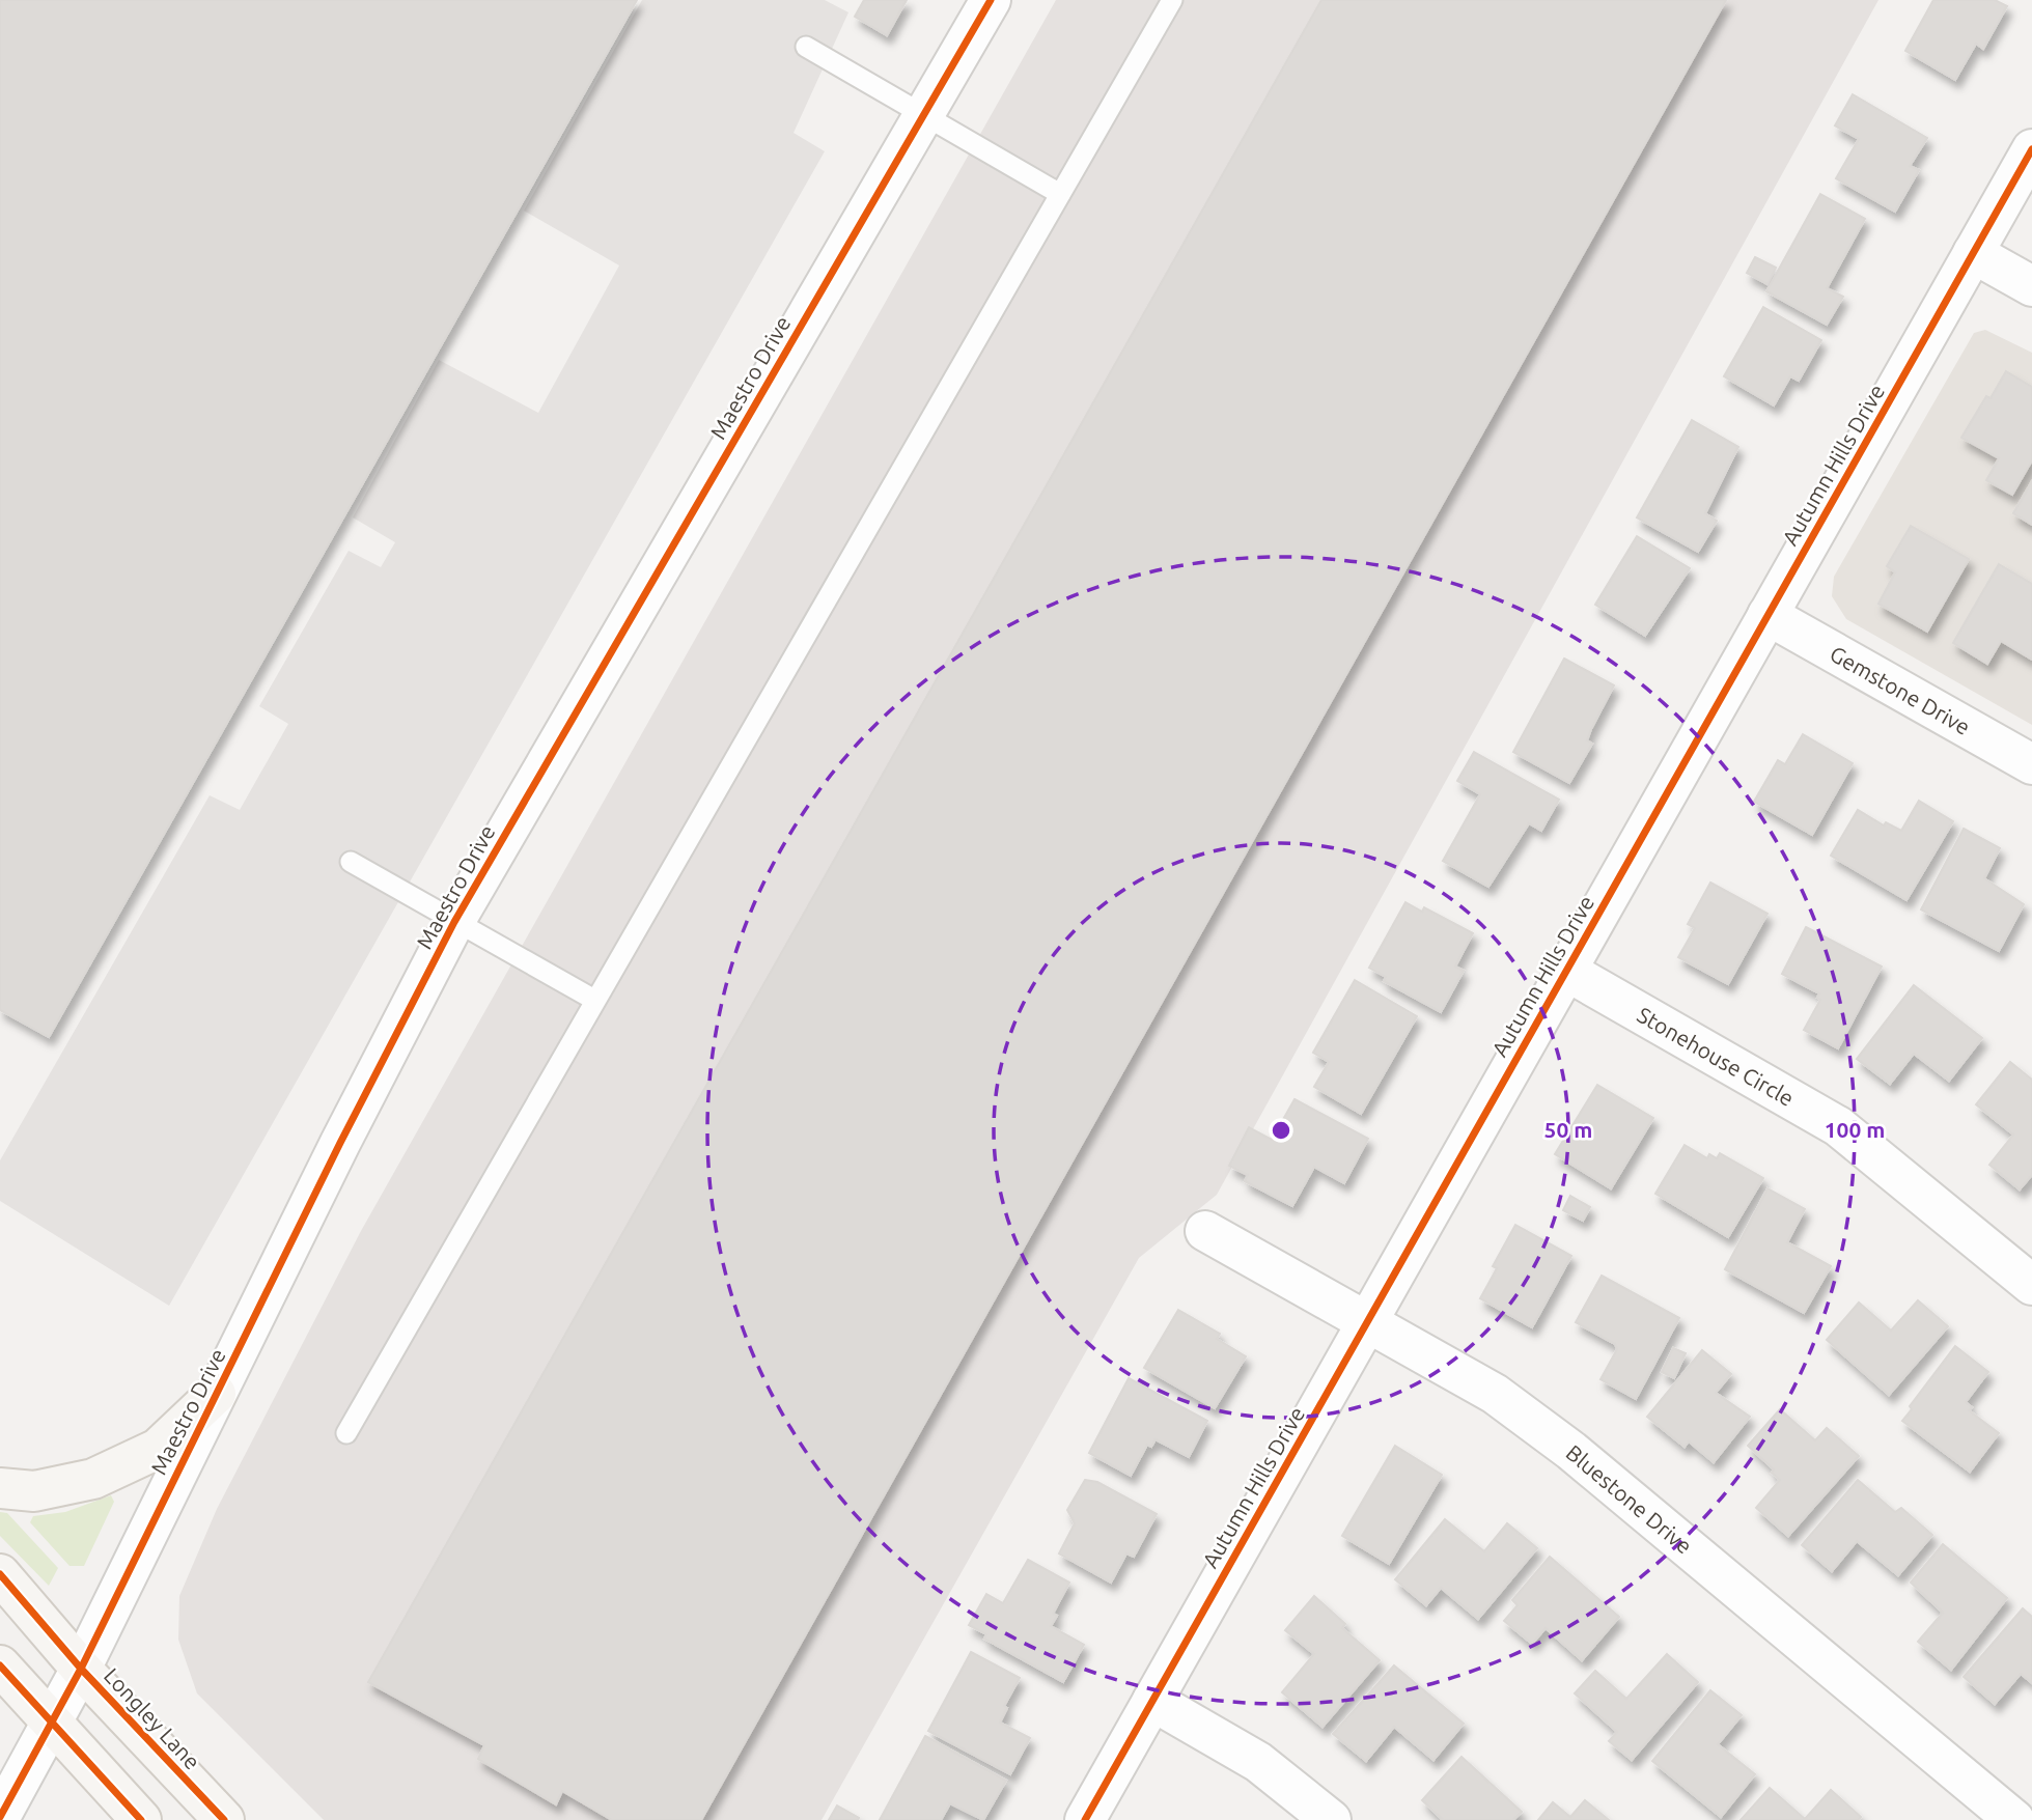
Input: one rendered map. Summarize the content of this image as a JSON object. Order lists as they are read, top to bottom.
{
  "streets": {
    "main road": ["Longley Lane"],
    "street": [
      "Maestro Drive",
      "Autumn Hills Drive",
      "Gemstone Drive",
      "Stonehouse Circle",
      "Bluestone Drive"
    ]
  },
  "crossings": [
    ["Maestro Drive", "Longley Lane"],
    ["Autumn Hills Drive", "Gemstone Drive"],
    ["Autumn Hills Drive", "Stonehouse Circle"],
    ["Autumn Hills Drive", "Bluestone Drive"]
  ],
  "rings": ["50 m", "100 m"]
}
